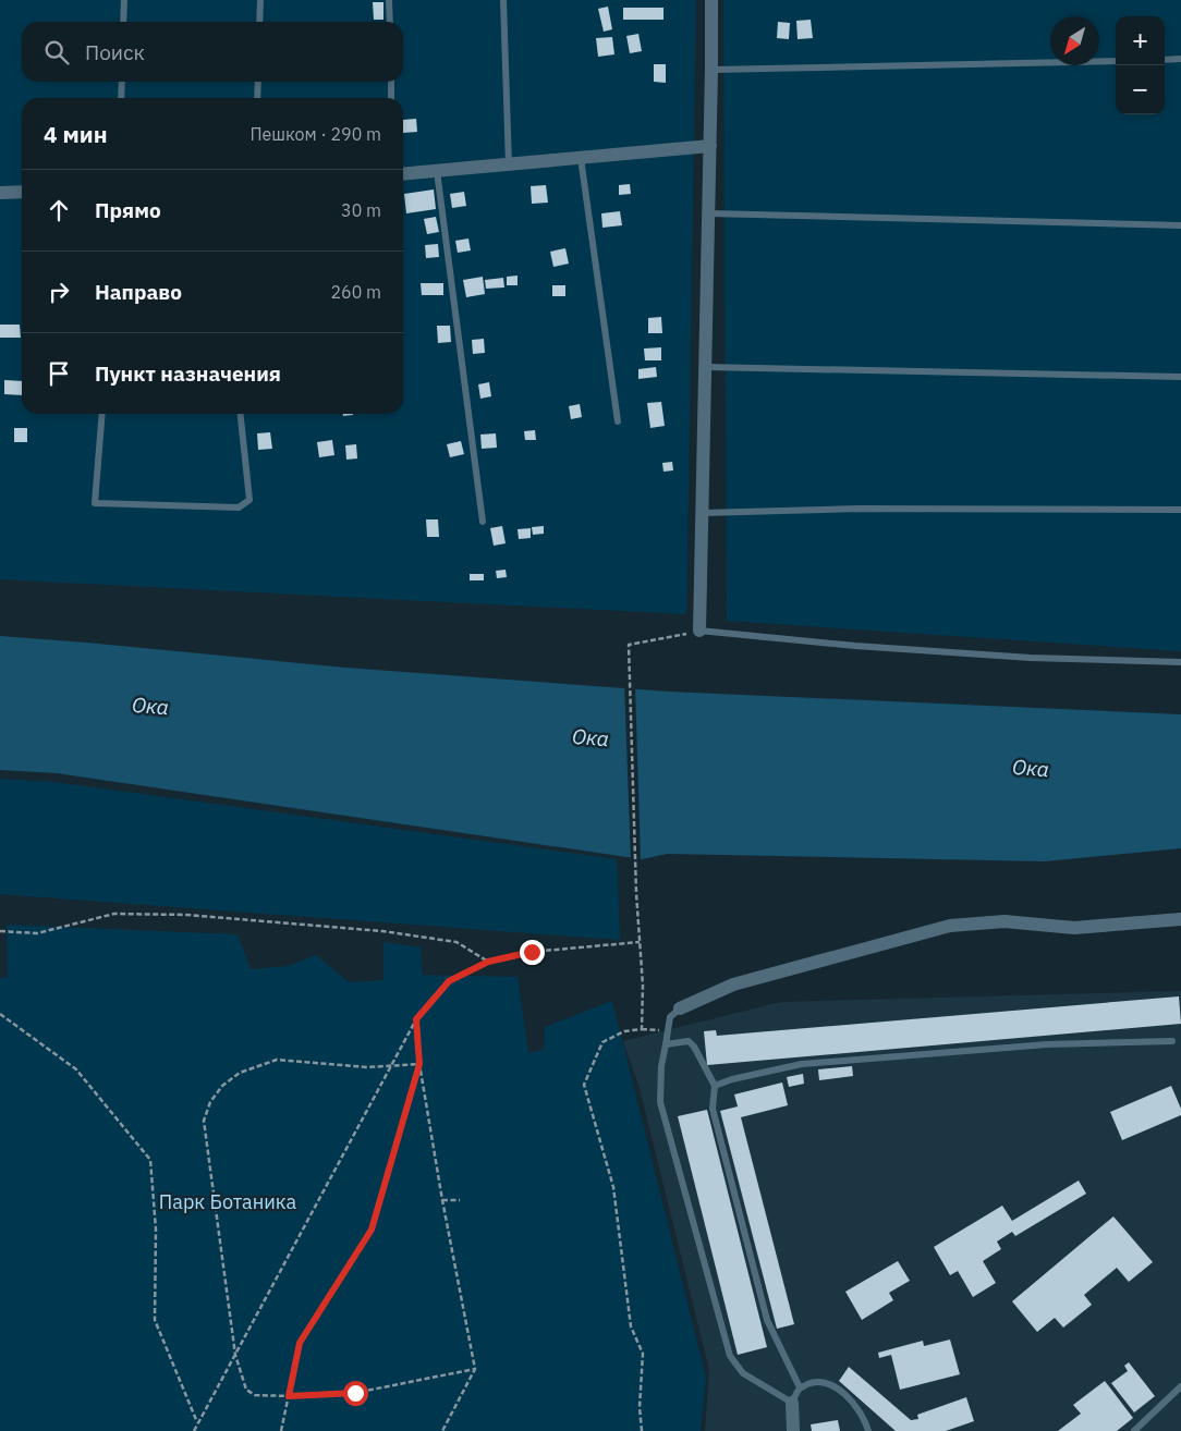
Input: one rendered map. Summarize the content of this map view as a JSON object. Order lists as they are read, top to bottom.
{
  "water": ["Ока"],
  "parks": ["Парк Ботаника"],
  "north": "bottom left",
  "page": {
    "map_buttons": ["+", "−"],
    "search": "Поиск",
    "heading": ["4 мин", "Пешком · 290 m"],
    "list": [
      ["Прямо", "30 m"],
      ["Направо", "260 m"],
      "Пункт назначения"
    ]
  }
}
